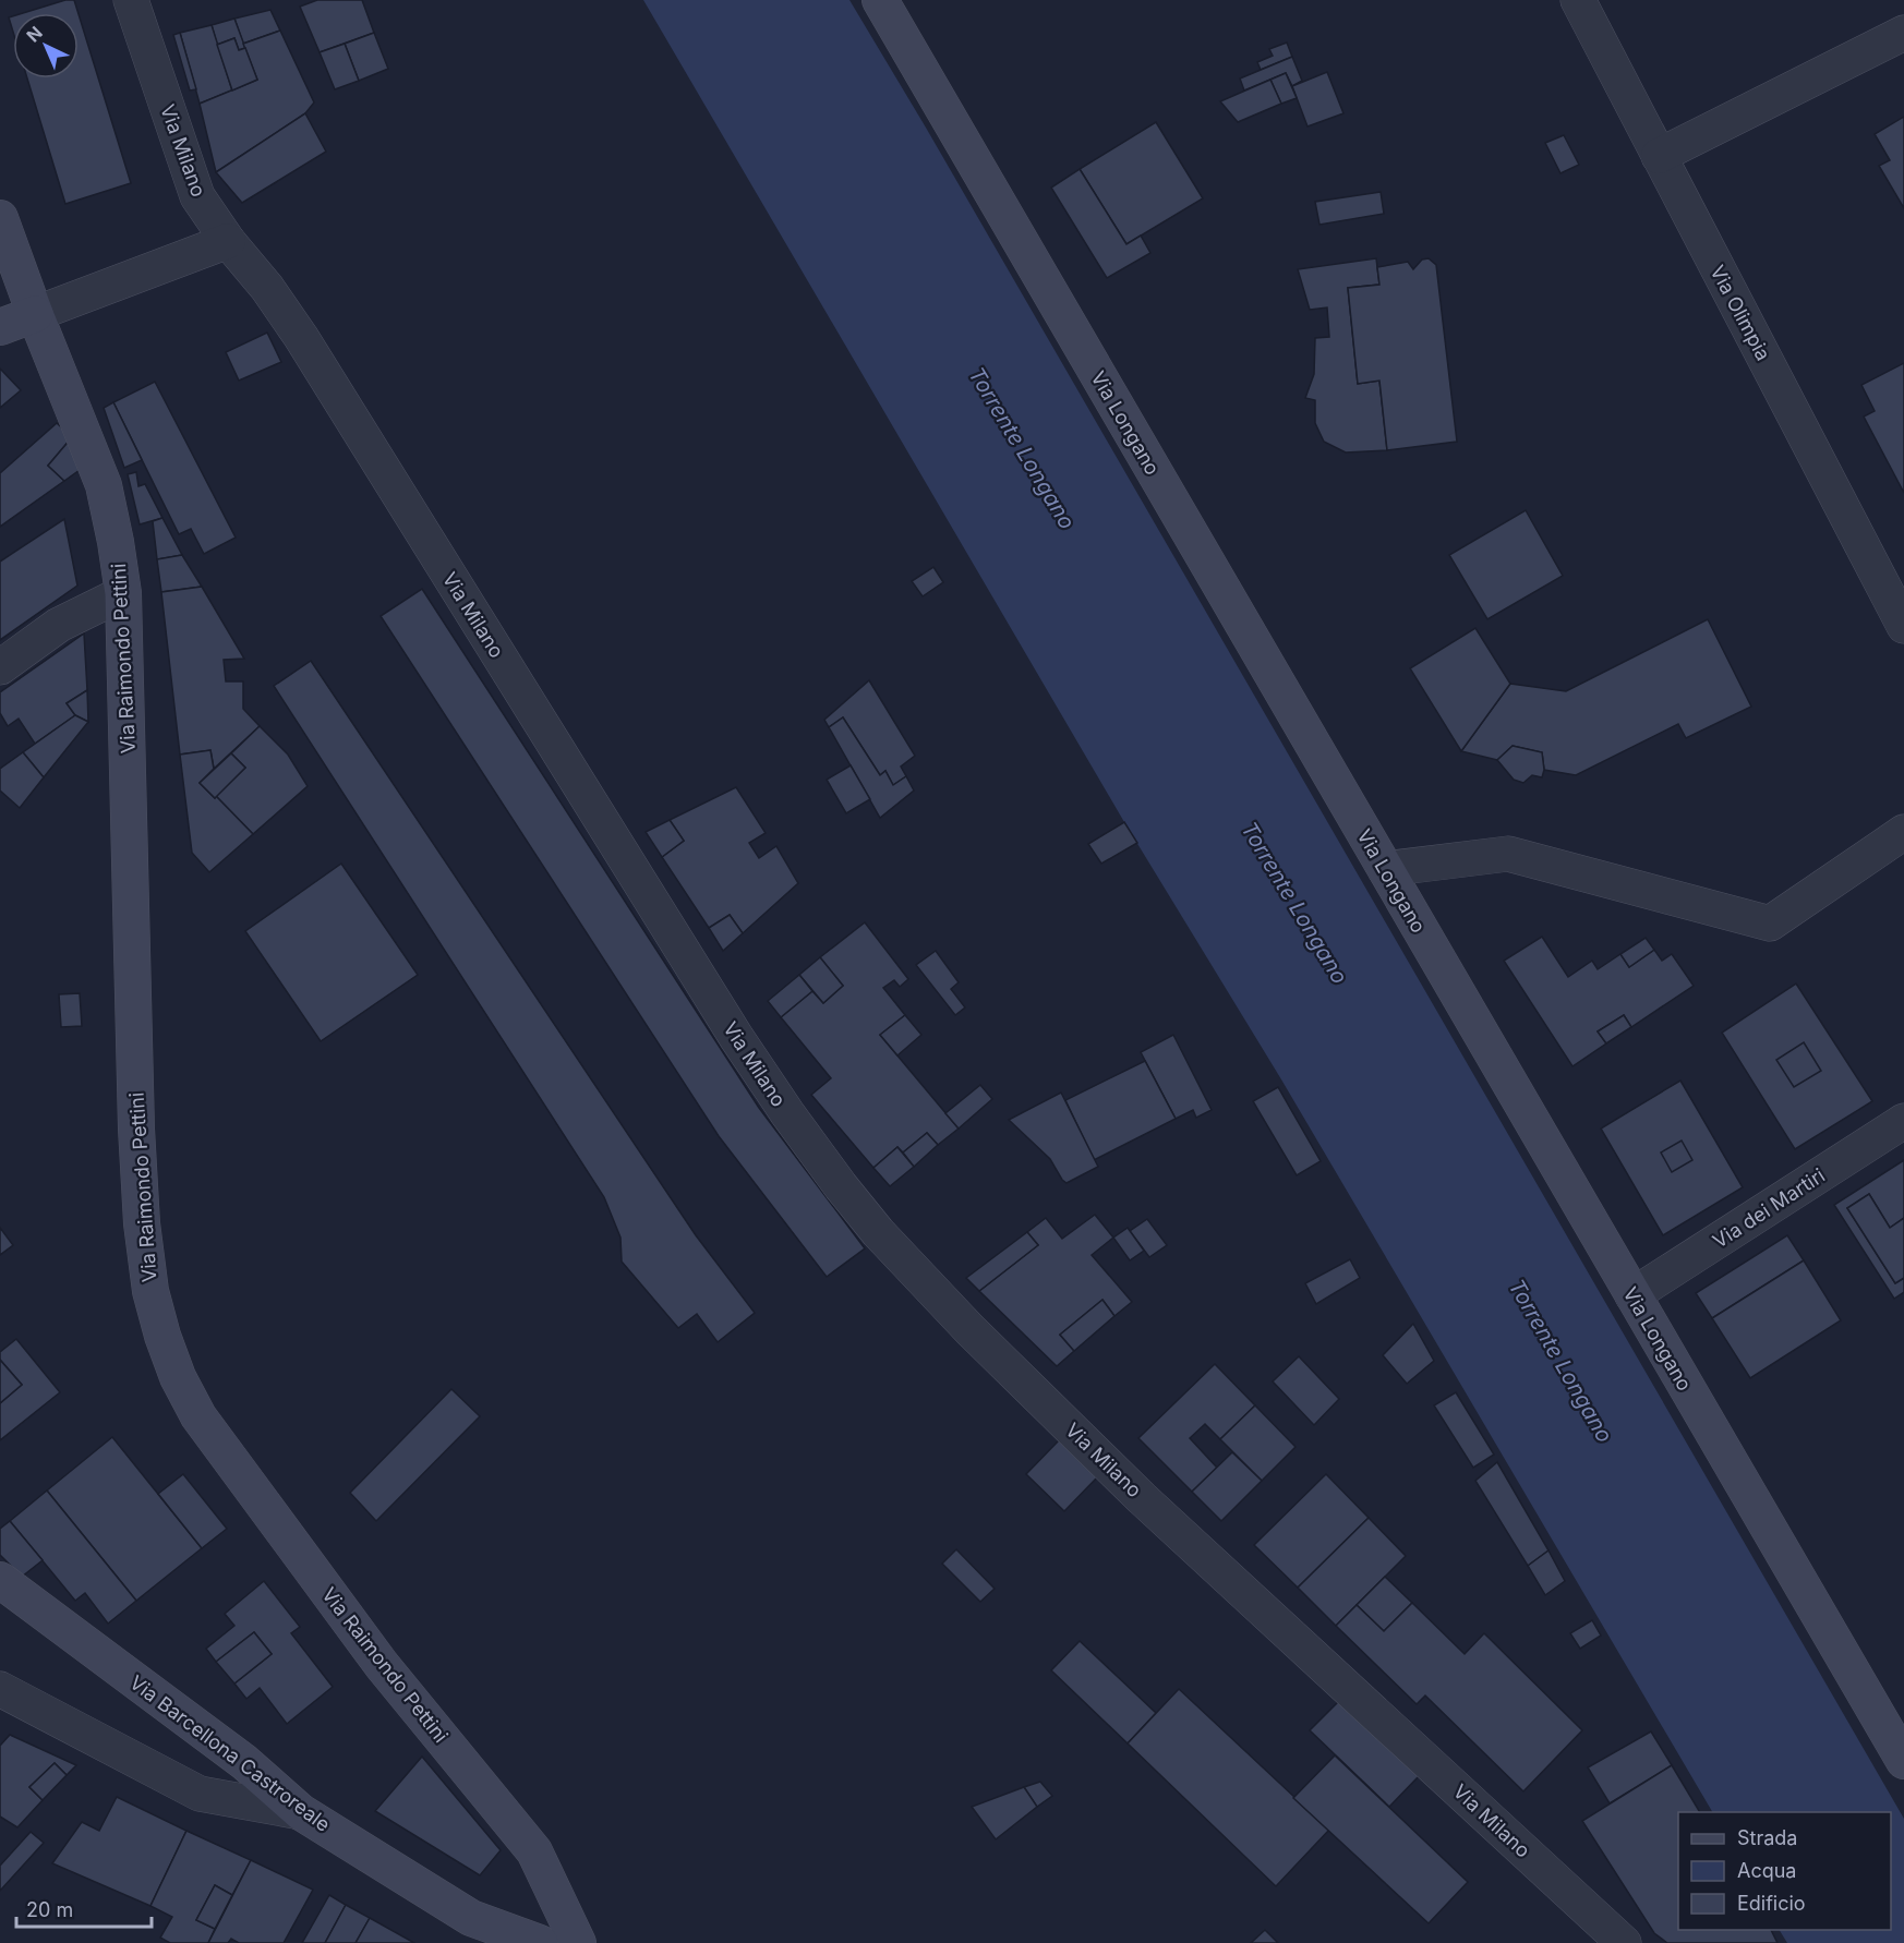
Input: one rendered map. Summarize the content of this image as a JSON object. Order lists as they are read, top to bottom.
{
  "streets": {
    "street": [
      "Via Milano",
      "Via Olimpia",
      "Via Longano",
      "Via Raimondo Pettini",
      "Via dei Martiri",
      "Via Barcellona Castroreale"
    ]
  },
  "crossings": [
    ["Via Longano", "Via dei Martiri"]
  ],
  "water": ["Torrente Longano"],
  "legend": ["Strada", "Acqua", "Edificio"],
  "scale_bar": "20 m",
  "north": "top left"
}
